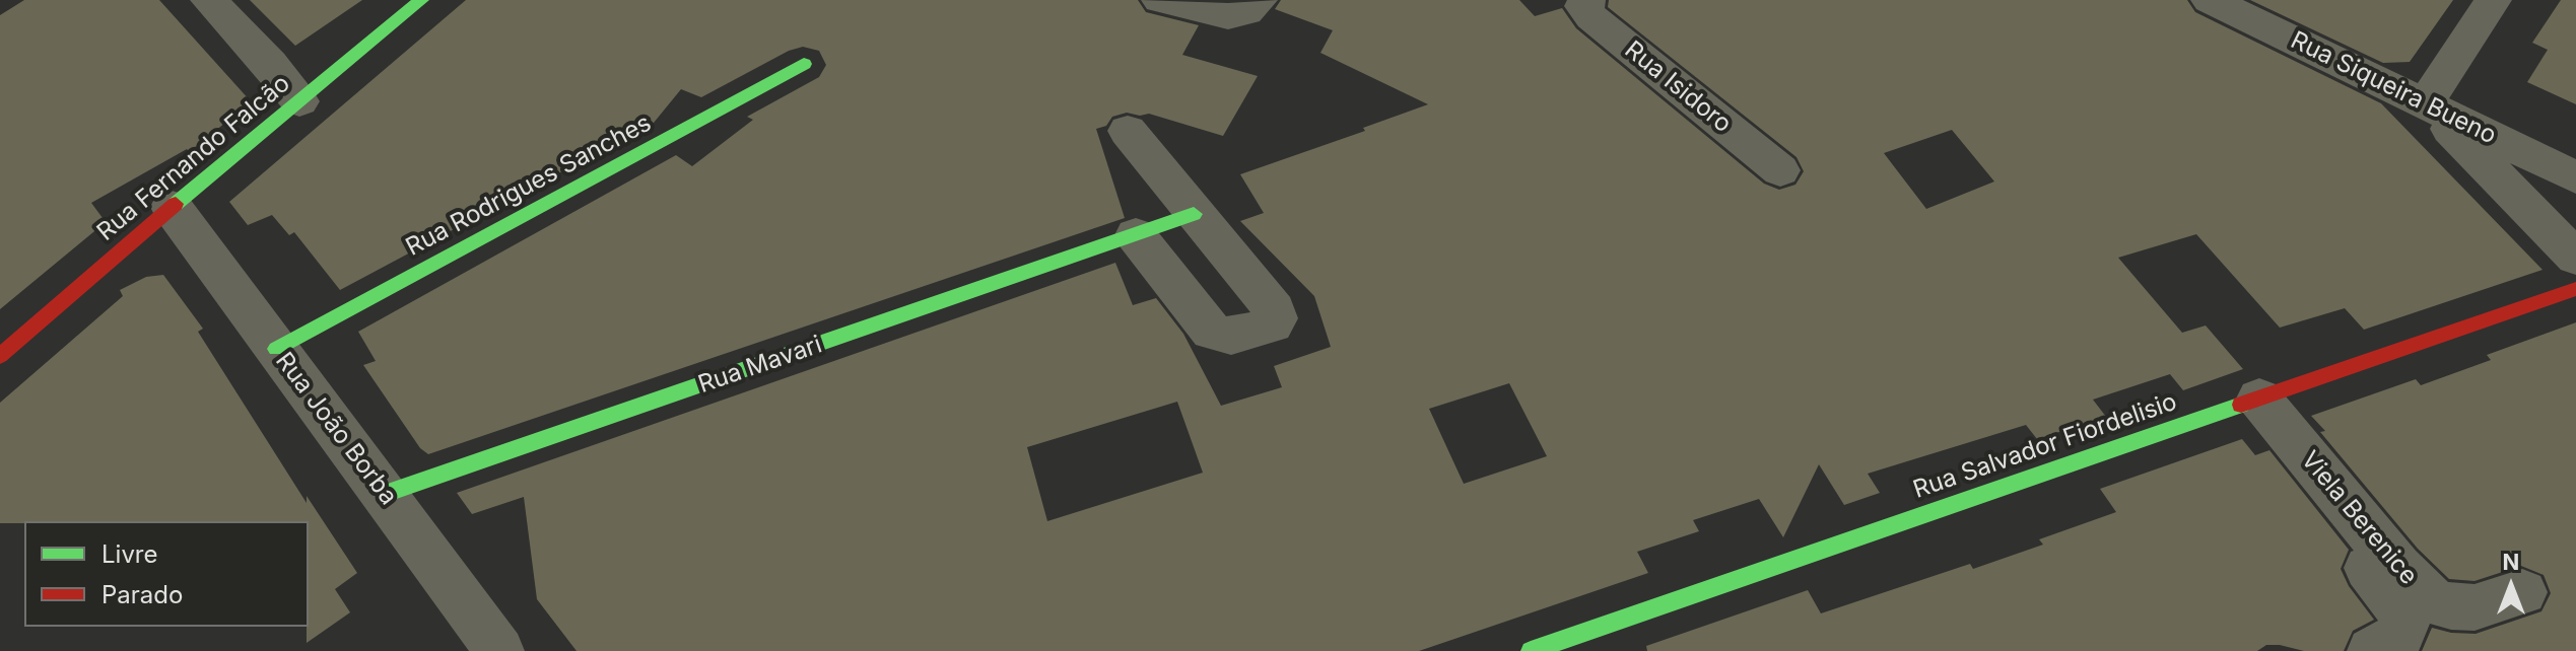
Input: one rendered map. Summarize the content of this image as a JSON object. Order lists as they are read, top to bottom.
{
  "streets": {
    "street": [
      "Rua Isidoro",
      "Rua Siqueira Bueno",
      "Rua Fernando Falcão",
      "Rua Rodrigues Sanches",
      "Rua Mavari",
      "Rua João Borba",
      "Rua Salvador Fiordelisio",
      "Viela Berenice"
    ]
  },
  "crossings": [
    ["Rua Fernando Falcão", "Rua João Borba"],
    ["Rua Rodrigues Sanches", "Rua João Borba"],
    ["Rua Mavari", "Rua João Borba"],
    ["Rua Salvador Fiordelisio", "Viela Berenice"]
  ],
  "legend": ["Livre", "Parado"],
  "north": "top"
}
